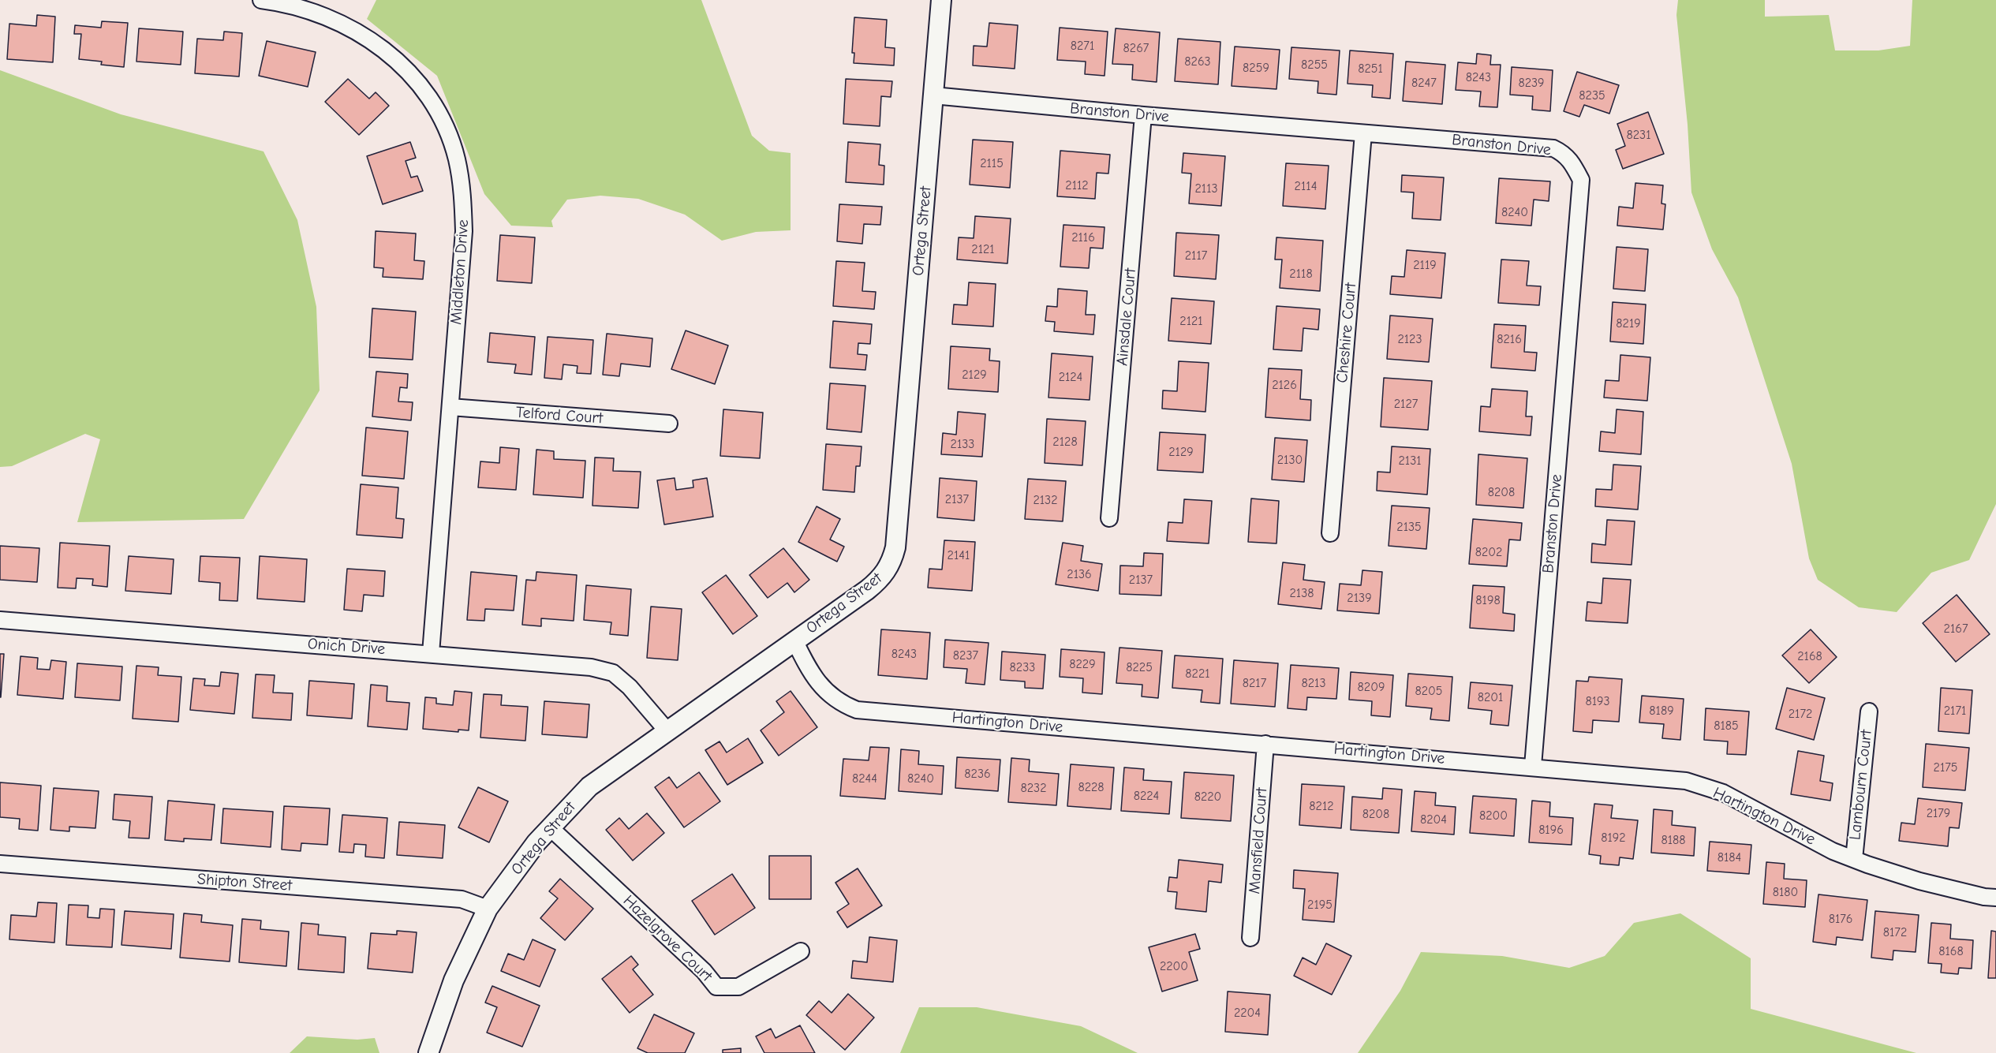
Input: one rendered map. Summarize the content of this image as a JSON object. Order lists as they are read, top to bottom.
{
  "streets": {
    "street": [
      "Branston Drive",
      "Ortega Street",
      "Middleton Drive",
      "Ainsdale Court",
      "Cheshire Court",
      "Telford Court",
      "Onich Drive",
      "Hartington Drive",
      "Lambourn Court",
      "Mansfield Court",
      "Shipton Street",
      "Hazelgrove Court"
    ]
  },
  "crossings": [
    ["Branston Drive", "Ortega Street"],
    ["Branston Drive", "Ainsdale Court"],
    ["Branston Drive", "Cheshire Court"],
    ["Branston Drive", "Hartington Drive"],
    ["Ortega Street", "Onich Drive"],
    ["Ortega Street", "Hartington Drive"],
    ["Ortega Street", "Shipton Street"],
    ["Ortega Street", "Hazelgrove Court"],
    ["Middleton Drive", "Telford Court"],
    ["Middleton Drive", "Onich Drive"],
    ["Hartington Drive", "Lambourn Court"],
    ["Hartington Drive", "Mansfield Court"]
  ],
  "house_numbers": [
    "8271",
    "8267",
    "8263",
    "8255",
    "8259",
    "8251",
    "8243",
    "8247",
    "8239",
    "8235",
    "8231",
    "2115",
    "2112",
    "2114",
    "2113",
    "8240",
    "2116",
    "2121",
    "2117",
    "2119",
    "2118",
    "2121",
    "8219",
    "2123",
    "8216",
    "2129",
    "2124",
    "2126",
    "2127",
    "2128",
    "2133",
    "2129",
    "2130",
    "2131",
    "8208",
    "2137",
    "2132",
    "2135",
    "8202",
    "2141",
    "2136",
    "2137",
    "2138",
    "2139",
    "8198",
    "2167",
    "8243",
    "8237",
    "2168",
    "8229",
    "8233",
    "8225",
    "8221",
    "8217",
    "8213",
    "8209",
    "8205",
    "8201",
    "8193",
    "8189",
    "2171",
    "2172",
    "8185",
    "2175",
    "8236",
    "8244",
    "8240",
    "8228",
    "8232",
    "8224",
    "8220",
    "8212",
    "2179",
    "8208",
    "8200",
    "8204",
    "8196",
    "8192",
    "8188",
    "8184",
    "8180",
    "2195",
    "8176",
    "8172",
    "8168",
    "2200",
    "2204"
  ]
}
